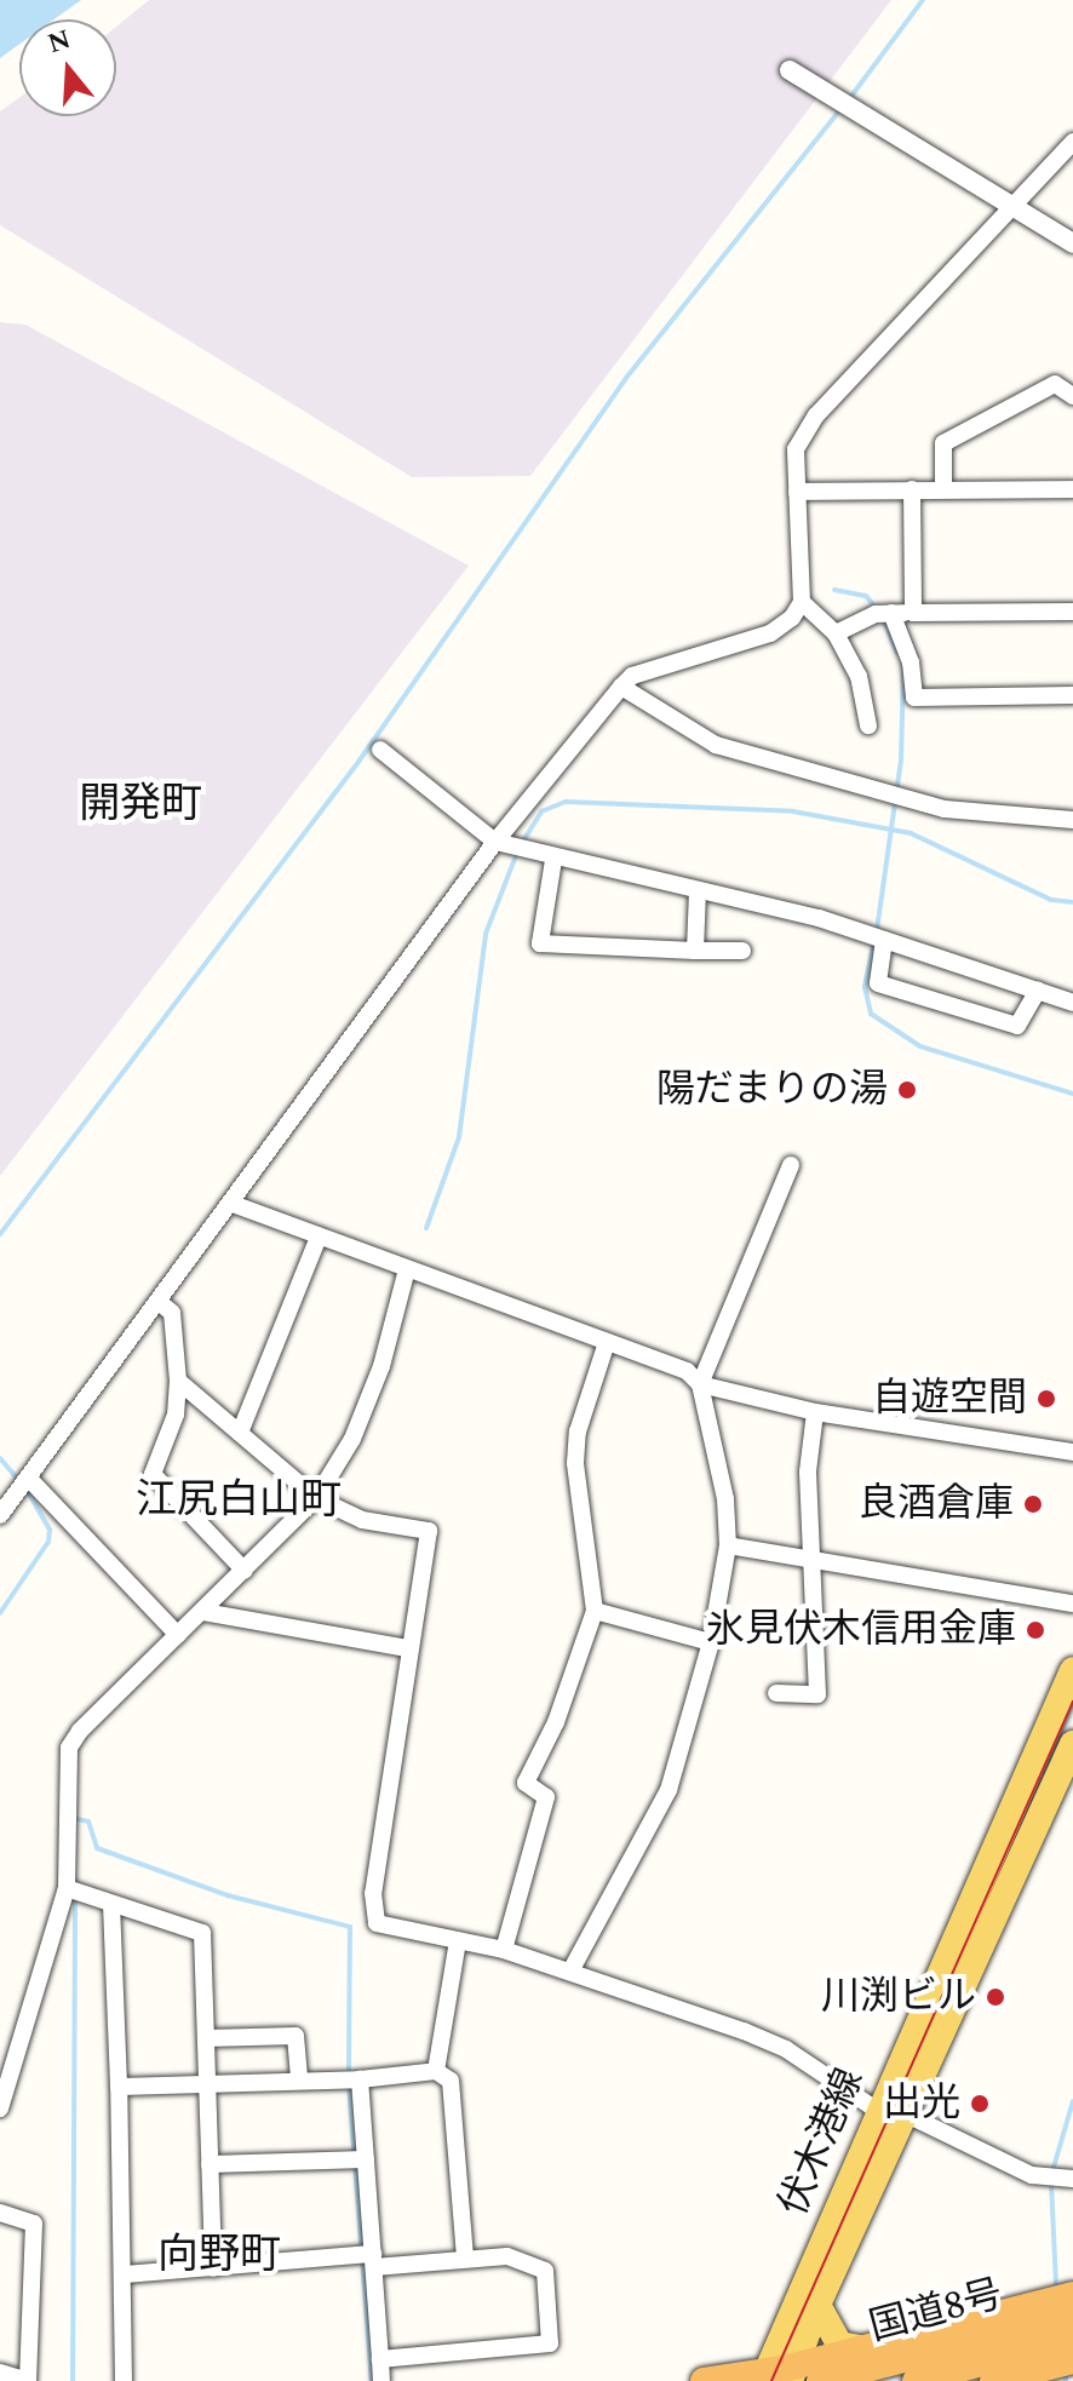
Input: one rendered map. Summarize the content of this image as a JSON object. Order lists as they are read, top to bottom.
{
  "streets": {
    "highway": ["国道8号"],
    "main road": ["伏木港線"]
  },
  "districts": ["開発町", "江尻白山町", "向野町"],
  "places": [
    "陽だまりの湯",
    "自遊空間",
    "良酒倉庫",
    "氷見伏木信用金庫",
    "川渕ビル",
    "出光"
  ],
  "north": "top"
}
